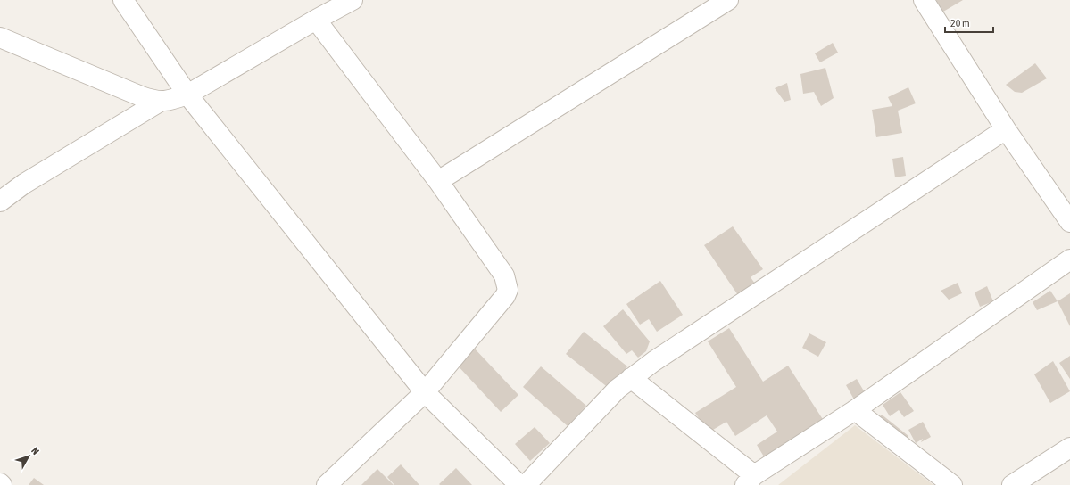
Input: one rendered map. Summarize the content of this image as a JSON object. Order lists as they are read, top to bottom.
{
  "scale_bar": "20 m",
  "north": "top right"
}
